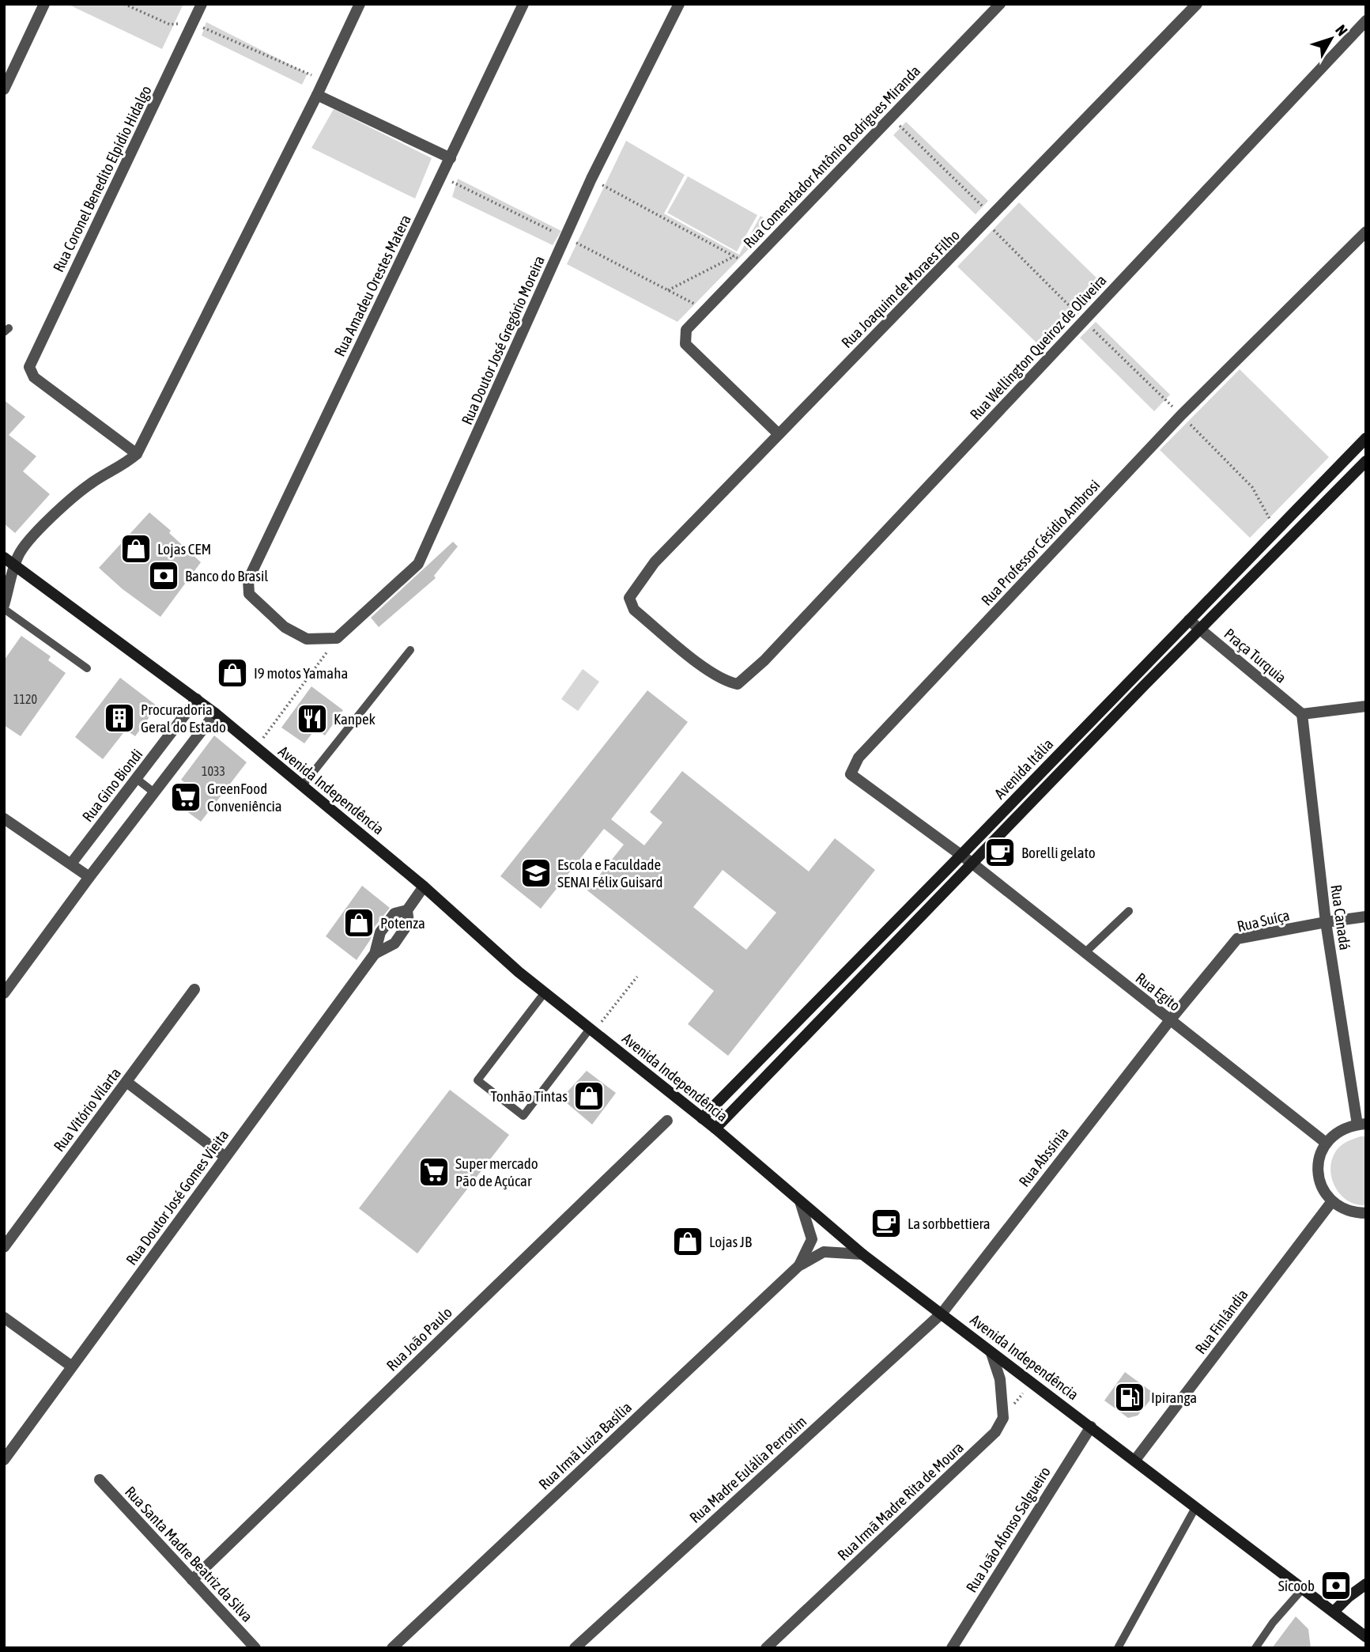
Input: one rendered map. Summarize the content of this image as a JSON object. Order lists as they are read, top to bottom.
{
  "streets": {
    "main road": ["Avenida Itália", "Avenida Independência"],
    "street": [
      "Rua Comendador Antônio Rodrigues Miranda",
      "Rua Coronel Benedito Elpídio Hidalgo",
      "Rua Amadeu Orestes Matera",
      "Rua Joaquim de Moraes Filho",
      "Rua Doutor José Gregório Moreira",
      "Rua Wellington Queiroz de Oliveira",
      "Rua Professor Césídio Ambrosi",
      "Praça Turquia",
      "Rua Gino Biondi",
      "Rua Canadá",
      "Rua Suíça",
      "Rua Egito",
      "Rua Vitório Vilarta",
      "Rua Abssínia",
      "Rua Doutor José Gomes Vieita",
      "Rua Finlândia",
      "Rua João Paulo",
      "Rua Irmã Luiza Basília",
      "Rua Madre Eulália Perrotim",
      "Rua Irmã Madre Rita de Moura",
      "Rua João Afonso Salgueiro",
      "Rua Santa Madre Beatriz da Silva"
    ]
  },
  "crossings": [
    ["Rua Comendador Antônio Rodrigues Miranda", "Rua Joaquim de Moraes Filho"],
    ["Rua Amadeu Orestes Matera", "Rua Doutor José Gregório Moreira"],
    ["Rua Joaquim de Moraes Filho", "Rua Wellington Queiroz de Oliveira"],
    ["Rua Professor Césídio Ambrosi", "Avenida Itália"],
    ["Rua Professor Césídio Ambrosi", "Rua Egito"],
    ["Praça Turquia", "Avenida Itália"],
    ["Praça Turquia", "Rua Canadá"],
    ["Avenida Itália", "Avenida Independência"],
    ["Avenida Itália", "Rua Egito"],
    ["Rua Gino Biondi", "Avenida Independência"],
    ["Avenida Independência", "Rua Abssínia"],
    ["Avenida Independência", "Rua Finlândia"],
    ["Avenida Independência", "Rua Irmã Luiza Basília"],
    ["Avenida Independência", "Rua Madre Eulália Perrotim"],
    ["Avenida Independência", "Rua João Afonso Salgueiro"],
    ["Rua Canadá", "Rua Suíça"],
    ["Rua Suíça", "Rua Egito"],
    ["Rua Suíça", "Rua Abssínia"],
    ["Rua Egito", "Rua Abssínia"],
    ["Rua Abssínia", "Rua Madre Eulália Perrotim"],
    ["Rua João Paulo", "Rua Santa Madre Beatriz da Silva"]
  ],
  "places": {
    "shop": [
      "Lojas CEM",
      "I9 motos Yamaha",
      "Potenza",
      "Tonhão Tintas",
      "Lojas JB"
    ],
    "bank": ["Banco do Brasil", "Sicoob"],
    "building": ["Procuradoria Geral do Estado"],
    "restaurant": ["Kanpek"],
    "supermarket": ["GreenFood Conveniência", "Super mercado Pão de Açúcar"],
    "cafe": ["Borelli gelato", "La sorbbettiera"],
    "school or university": ["Escola e Faculdade SENAI Félix Guisard"],
    "fuel station": ["Ipiranga"]
  },
  "house_numbers": ["1120", "1033"],
  "north": "top right"
}
